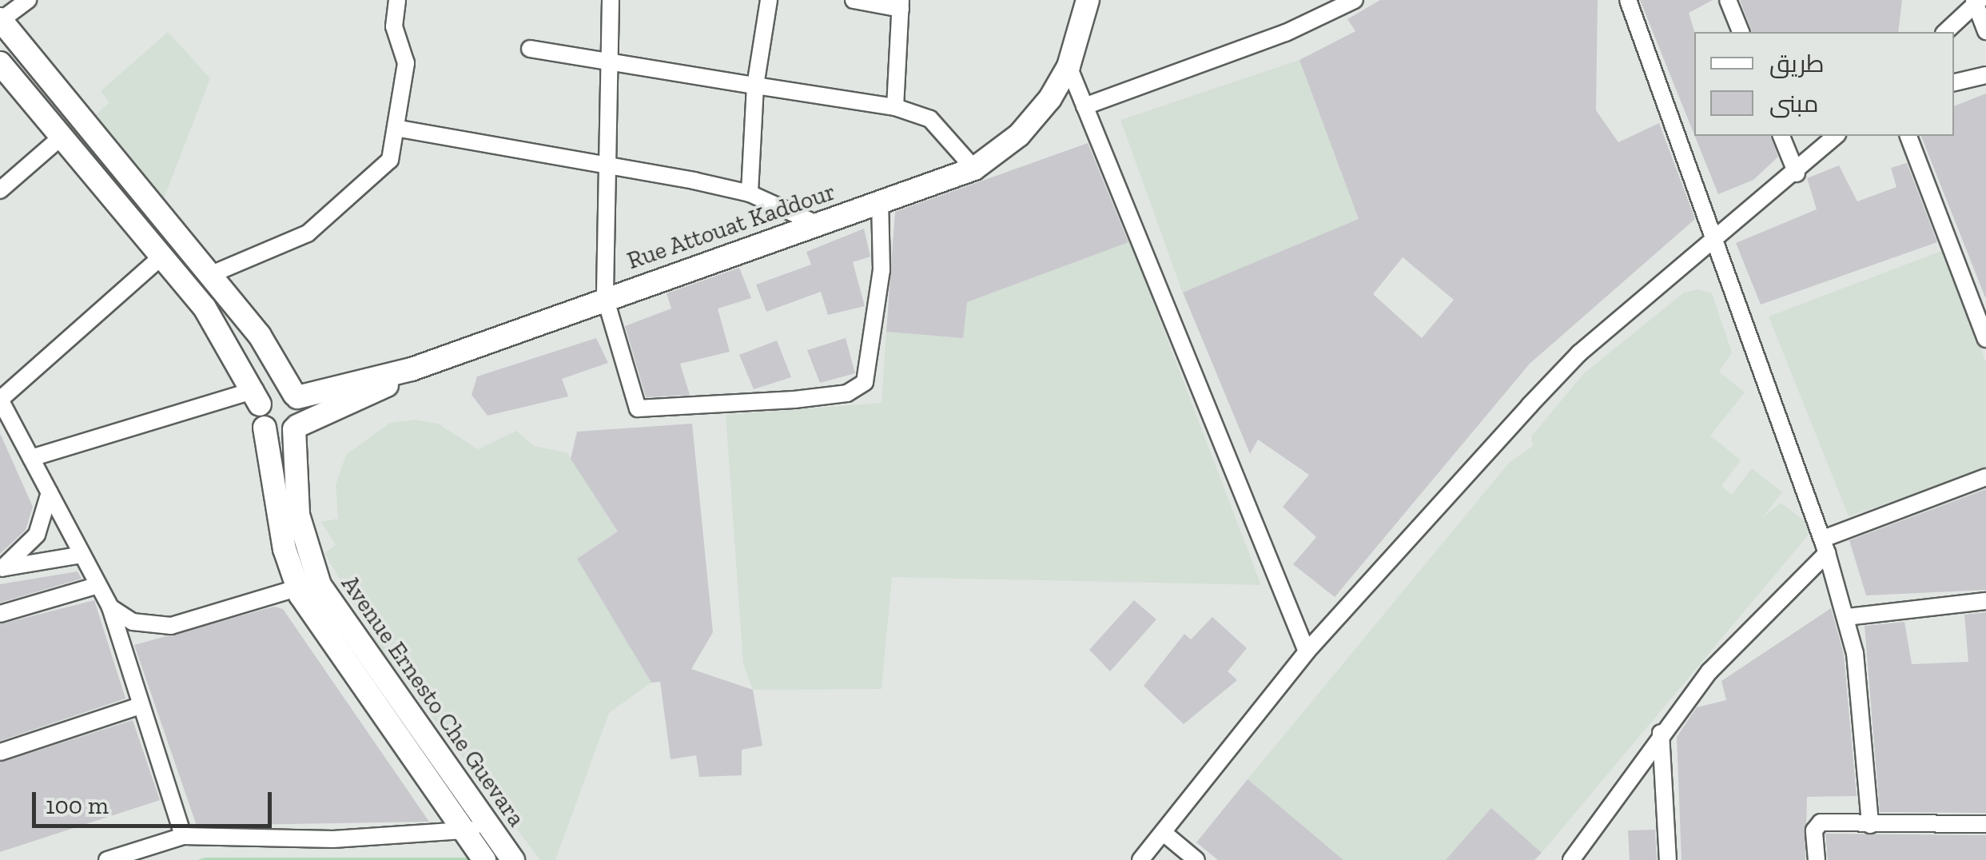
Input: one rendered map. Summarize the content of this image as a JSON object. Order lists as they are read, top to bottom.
{
  "streets": {
    "main road": ["Rue Attouat Kaddour", "Avenue Ernesto Che Guevara"]
  },
  "crossings": [
    ["Rue Attouat Kaddour", "Avenue Ernesto Che Guevara"]
  ],
  "legend": ["طريق", "مبنى"],
  "scale_bar": "100 m"
}
